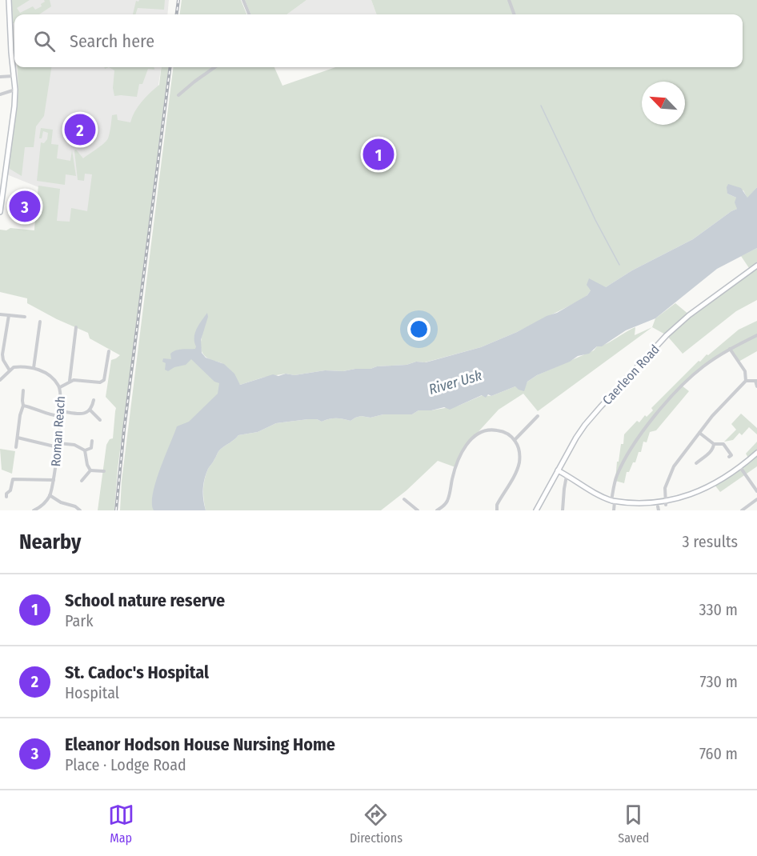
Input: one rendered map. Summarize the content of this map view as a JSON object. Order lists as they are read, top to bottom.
{
  "streets": {
    "street": ["Caerleon Road", "Roman Reach"]
  },
  "water": ["River Usk"],
  "north": "top left",
  "page": {
    "search": "Search here",
    "pins": ["2", "1", "3"],
    "heading": ["Nearby", "3 results"],
    "list": [
      {
        "mark": "1",
        "name": "School nature reserve",
        "note": "Park",
        "value": "330 m"
      },
      {
        "mark": "2",
        "name": "St. Cadoc's Hospital",
        "note": "Hospital",
        "value": "730 m"
      },
      {
        "mark": "3",
        "name": "Eleanor Hodson House Nursing Home",
        "note": "Place · Lodge Road",
        "value": "760 m"
      }
    ],
    "nav": ["Map", "Directions", "Saved"]
  }
}
